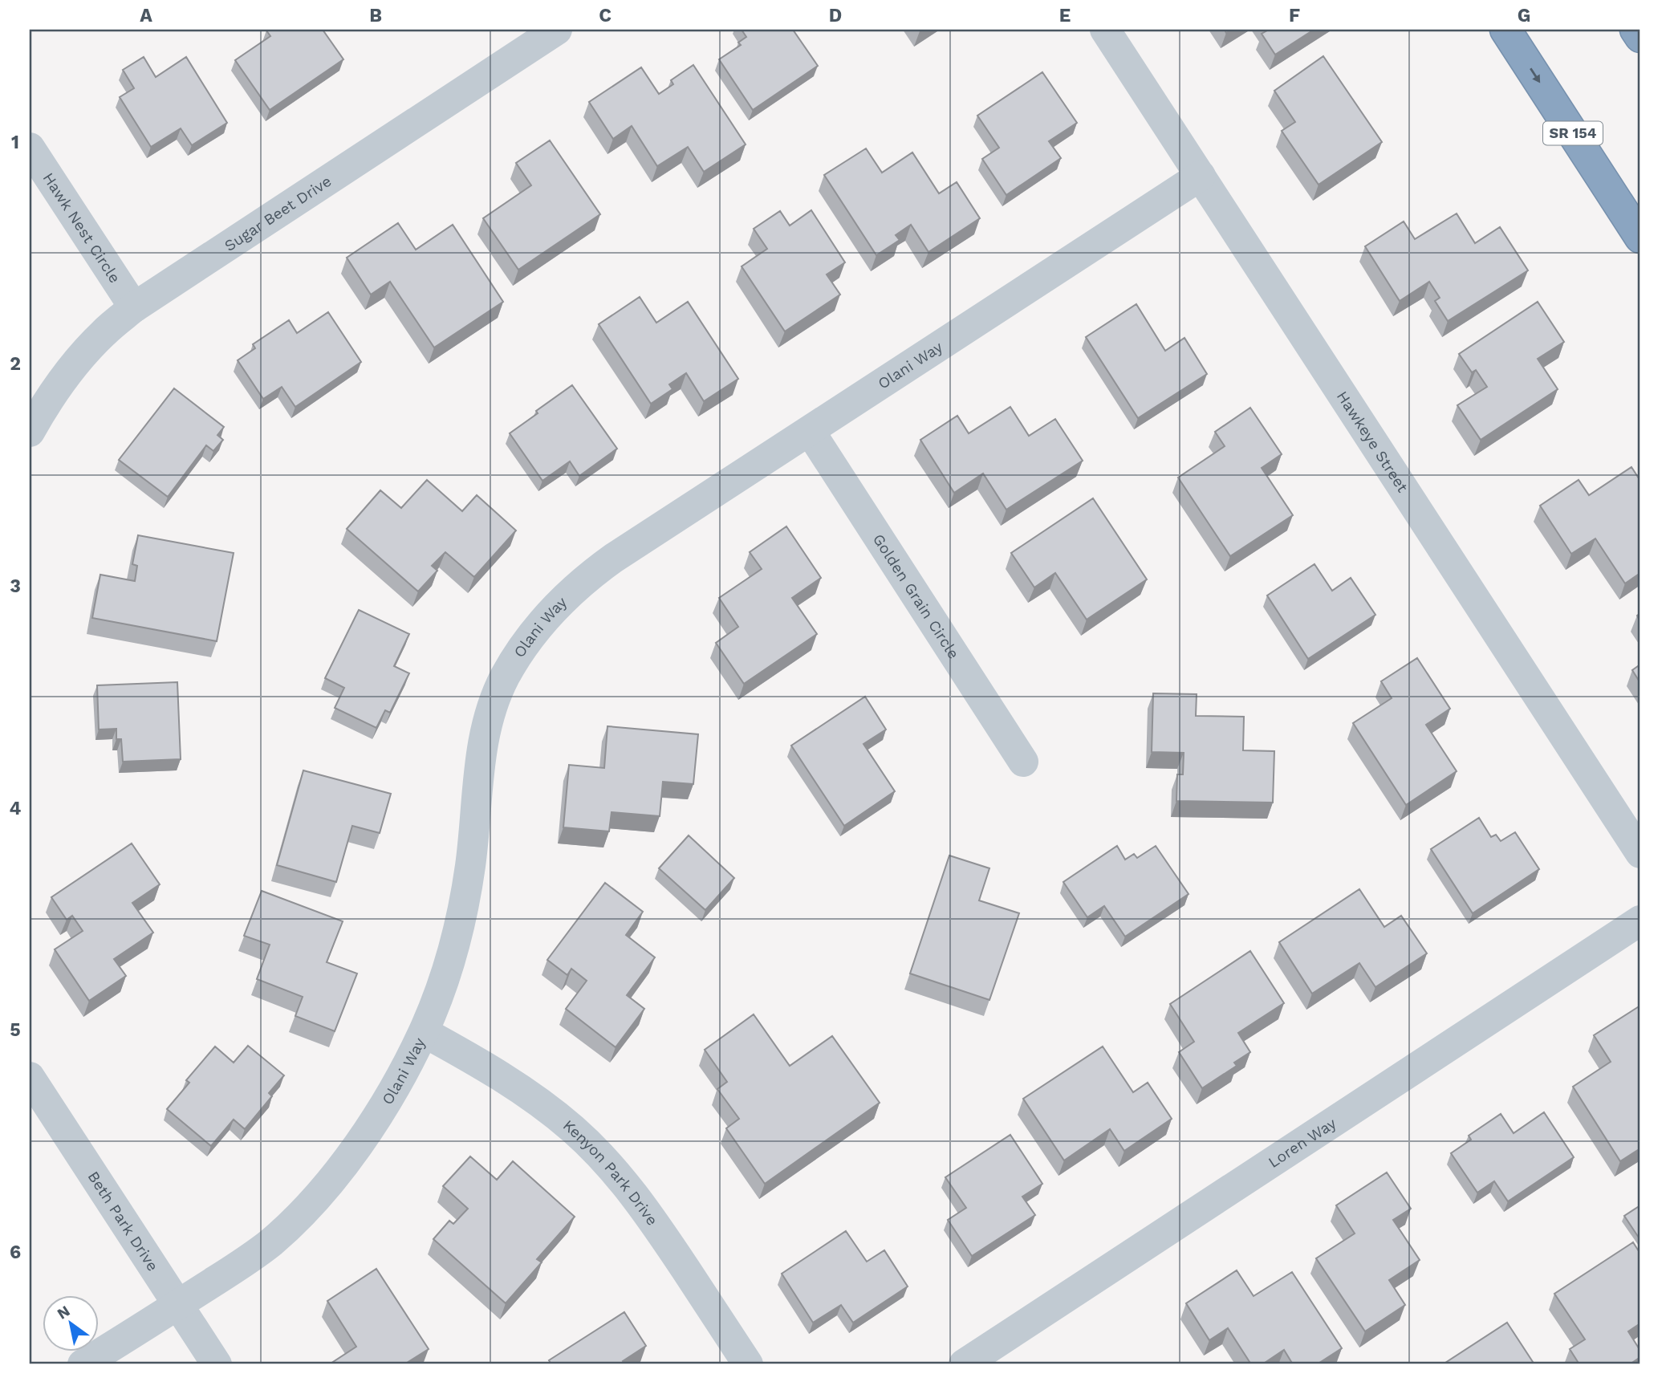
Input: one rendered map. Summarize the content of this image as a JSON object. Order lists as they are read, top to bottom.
{
  "streets": {
    "highway": ["SR 154"],
    "street": [
      "Sugar Beet Drive",
      "Hawk Nest Circle",
      "Olani Way",
      "Hawkeye Street",
      "Golden Grain Circle",
      "Loren Way",
      "Kenyon Park Drive",
      "Beth Park Drive"
    ]
  },
  "crossings": [
    ["Sugar Beet Drive", "Hawk Nest Circle"],
    ["Olani Way", "Hawkeye Street"],
    ["Olani Way", "Golden Grain Circle"],
    ["Olani Way", "Kenyon Park Drive"],
    ["Olani Way", "Beth Park Drive"]
  ],
  "north": "top left",
  "grid": {
    "columns": [
      "A",
      "B",
      "C",
      "D",
      "E",
      "F",
      "G"
    ],
    "rows": [
      "1",
      "2",
      "3",
      "4",
      "5",
      "6"
    ]
  }
}
